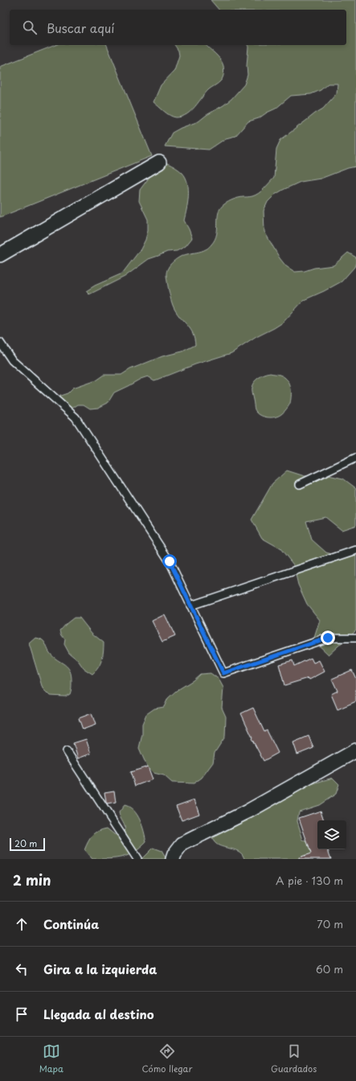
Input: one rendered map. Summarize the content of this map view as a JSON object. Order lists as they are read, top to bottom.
{
  "scale_bar": "20 m",
  "page": {
    "search": "Buscar aquí",
    "scale": "20 m",
    "heading": ["2 min", "A pie · 130 m"],
    "list": [
      ["Continúa", "70 m"],
      ["Gira a la izquierda", "60 m"],
      "Llegada al destino"
    ],
    "nav": ["Mapa", "Cómo llegar", "Guardados"]
  }
}
